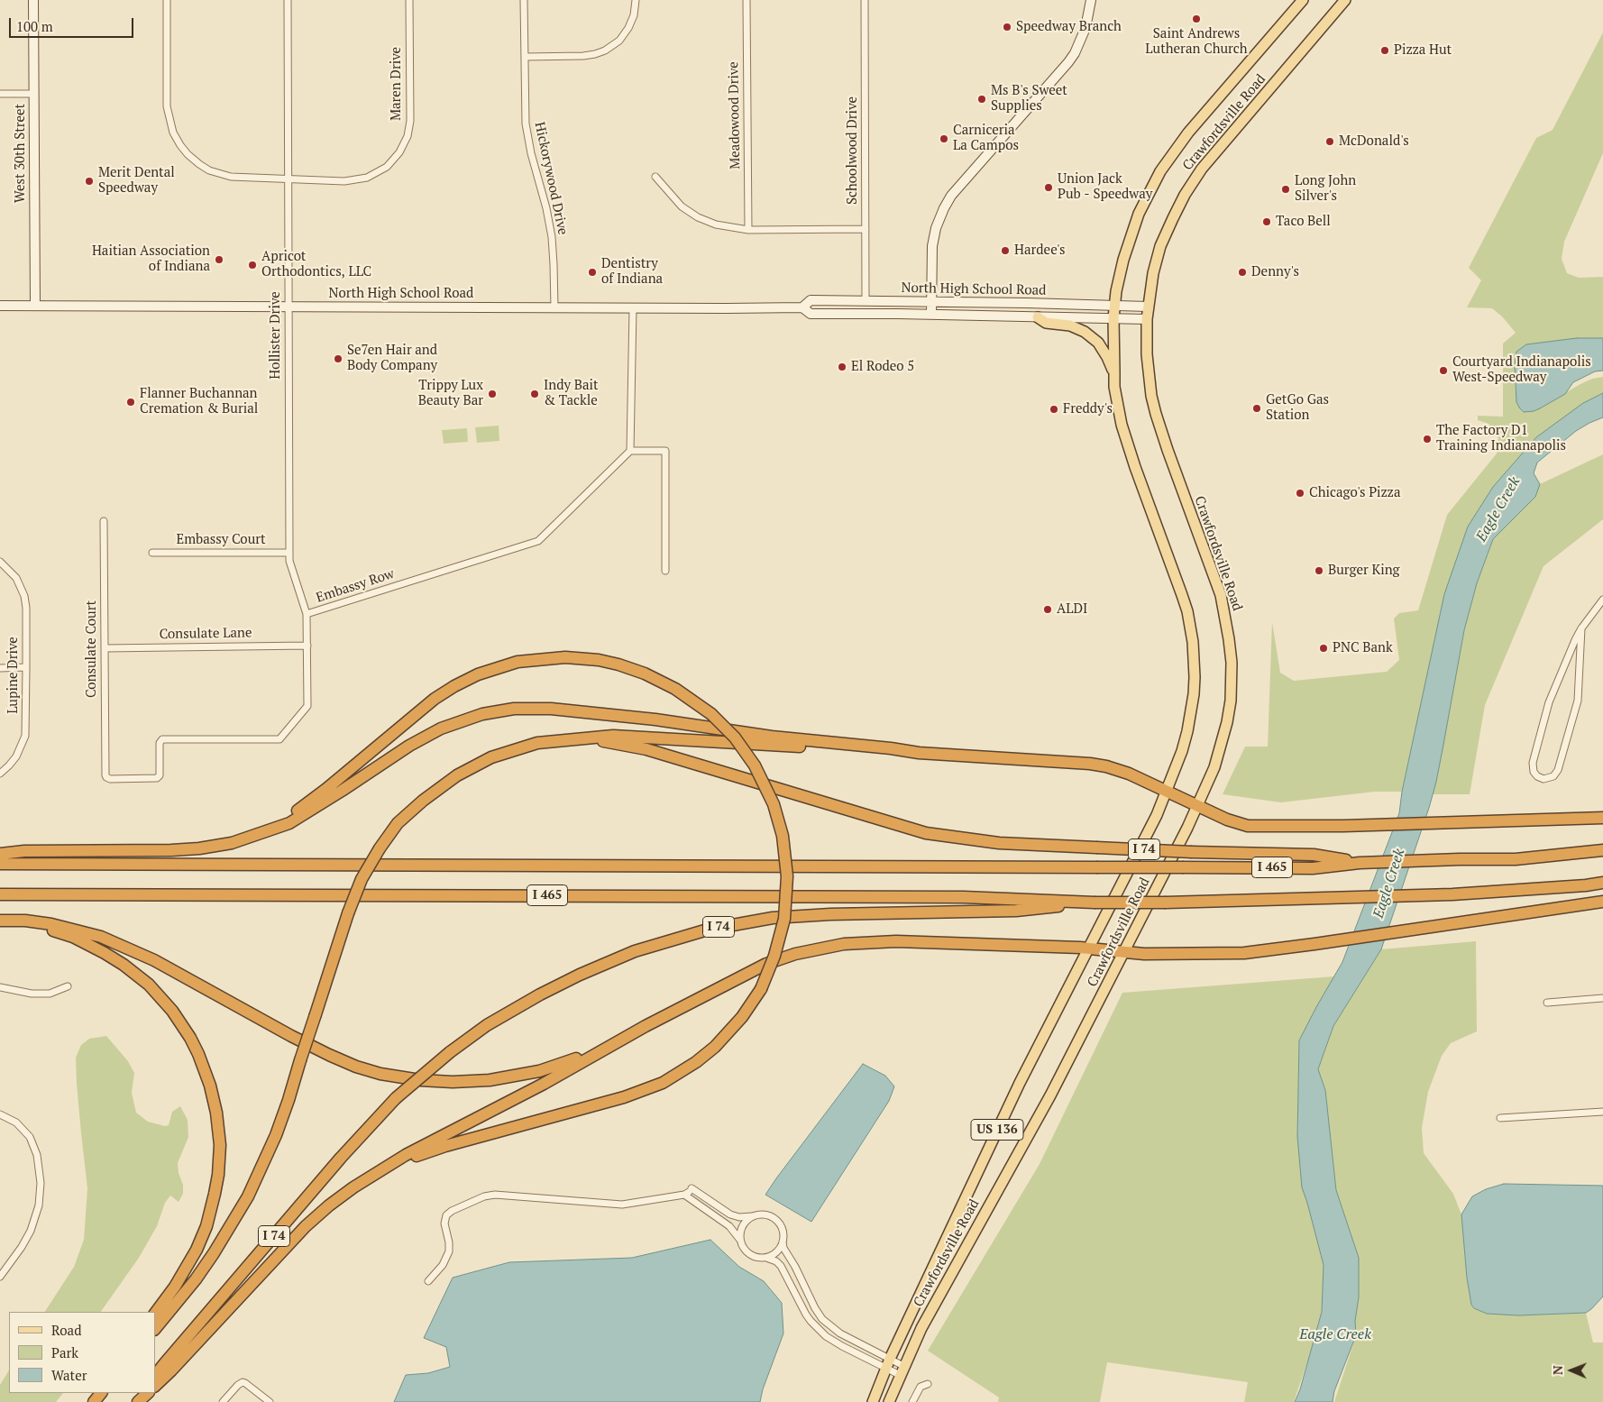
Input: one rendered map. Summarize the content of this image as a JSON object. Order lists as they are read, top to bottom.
{
  "streets": {
    "highway": ["I 74", "I 465"],
    "main road": ["Crawfordsville Road", "US 136"],
    "street": [
      "Maren Drive",
      "Meadowood Drive",
      "Schoolwood Drive",
      "West 30th Street",
      "Hickorywood Drive",
      "North High School Road",
      "Hollister Drive",
      "Embassy Court",
      "Embassy Row",
      "Consulate Lane",
      "Consulate Court",
      "Lupine Drive"
    ]
  },
  "crossings": [
    ["Maren Drive", "Hollister Drive"],
    ["Crawfordsville Road", "North High School Road"],
    ["Schoolwood Drive", "North High School Road"],
    ["West 30th Street", "North High School Road"],
    ["Hickorywood Drive", "North High School Road"],
    ["North High School Road", "Hollister Drive"],
    ["Hollister Drive", "Embassy Court"],
    ["Hollister Drive", "Embassy Row"],
    ["Embassy Row", "Consulate Lane"],
    ["Embassy Row", "Consulate Court"],
    ["Consulate Lane", "Consulate Court"],
    ["I 74", "I 465"]
  ],
  "water": ["Eagle Creek"],
  "places": [
    "Saint Andrews Lutheran Church",
    "Speedway Branch",
    "Pizza Hut",
    "Ms B's Sweet Supplies",
    "Carniceria La Campos",
    "McDonald's",
    "Merit Dental Speedway",
    "Union Jack Pub - Speedway",
    "Long John Silver's",
    "Taco Bell",
    "Hardee's",
    "Haitian Association of Indiana",
    "Apricot Orthodontics, LLC",
    "Dentistry of Indiana",
    "Denny's",
    "Se7en Hair and Body Company",
    "El Rodeo 5",
    "Courtyard Indianapolis West-Speedway",
    "Trippy Lux Beauty Bar",
    "Indy Bait & Tackle",
    "Flanner Buchannan Cremation & Burial",
    "GetGo Gas Station",
    "Freddy's",
    "The Factory D1 Training Indianapolis",
    "Chicago's Pizza",
    "Burger King",
    "ALDI",
    "PNC Bank"
  ],
  "legend": ["Road", "Park", "Water"],
  "scale_bar": "100 m",
  "north": "left"
}
